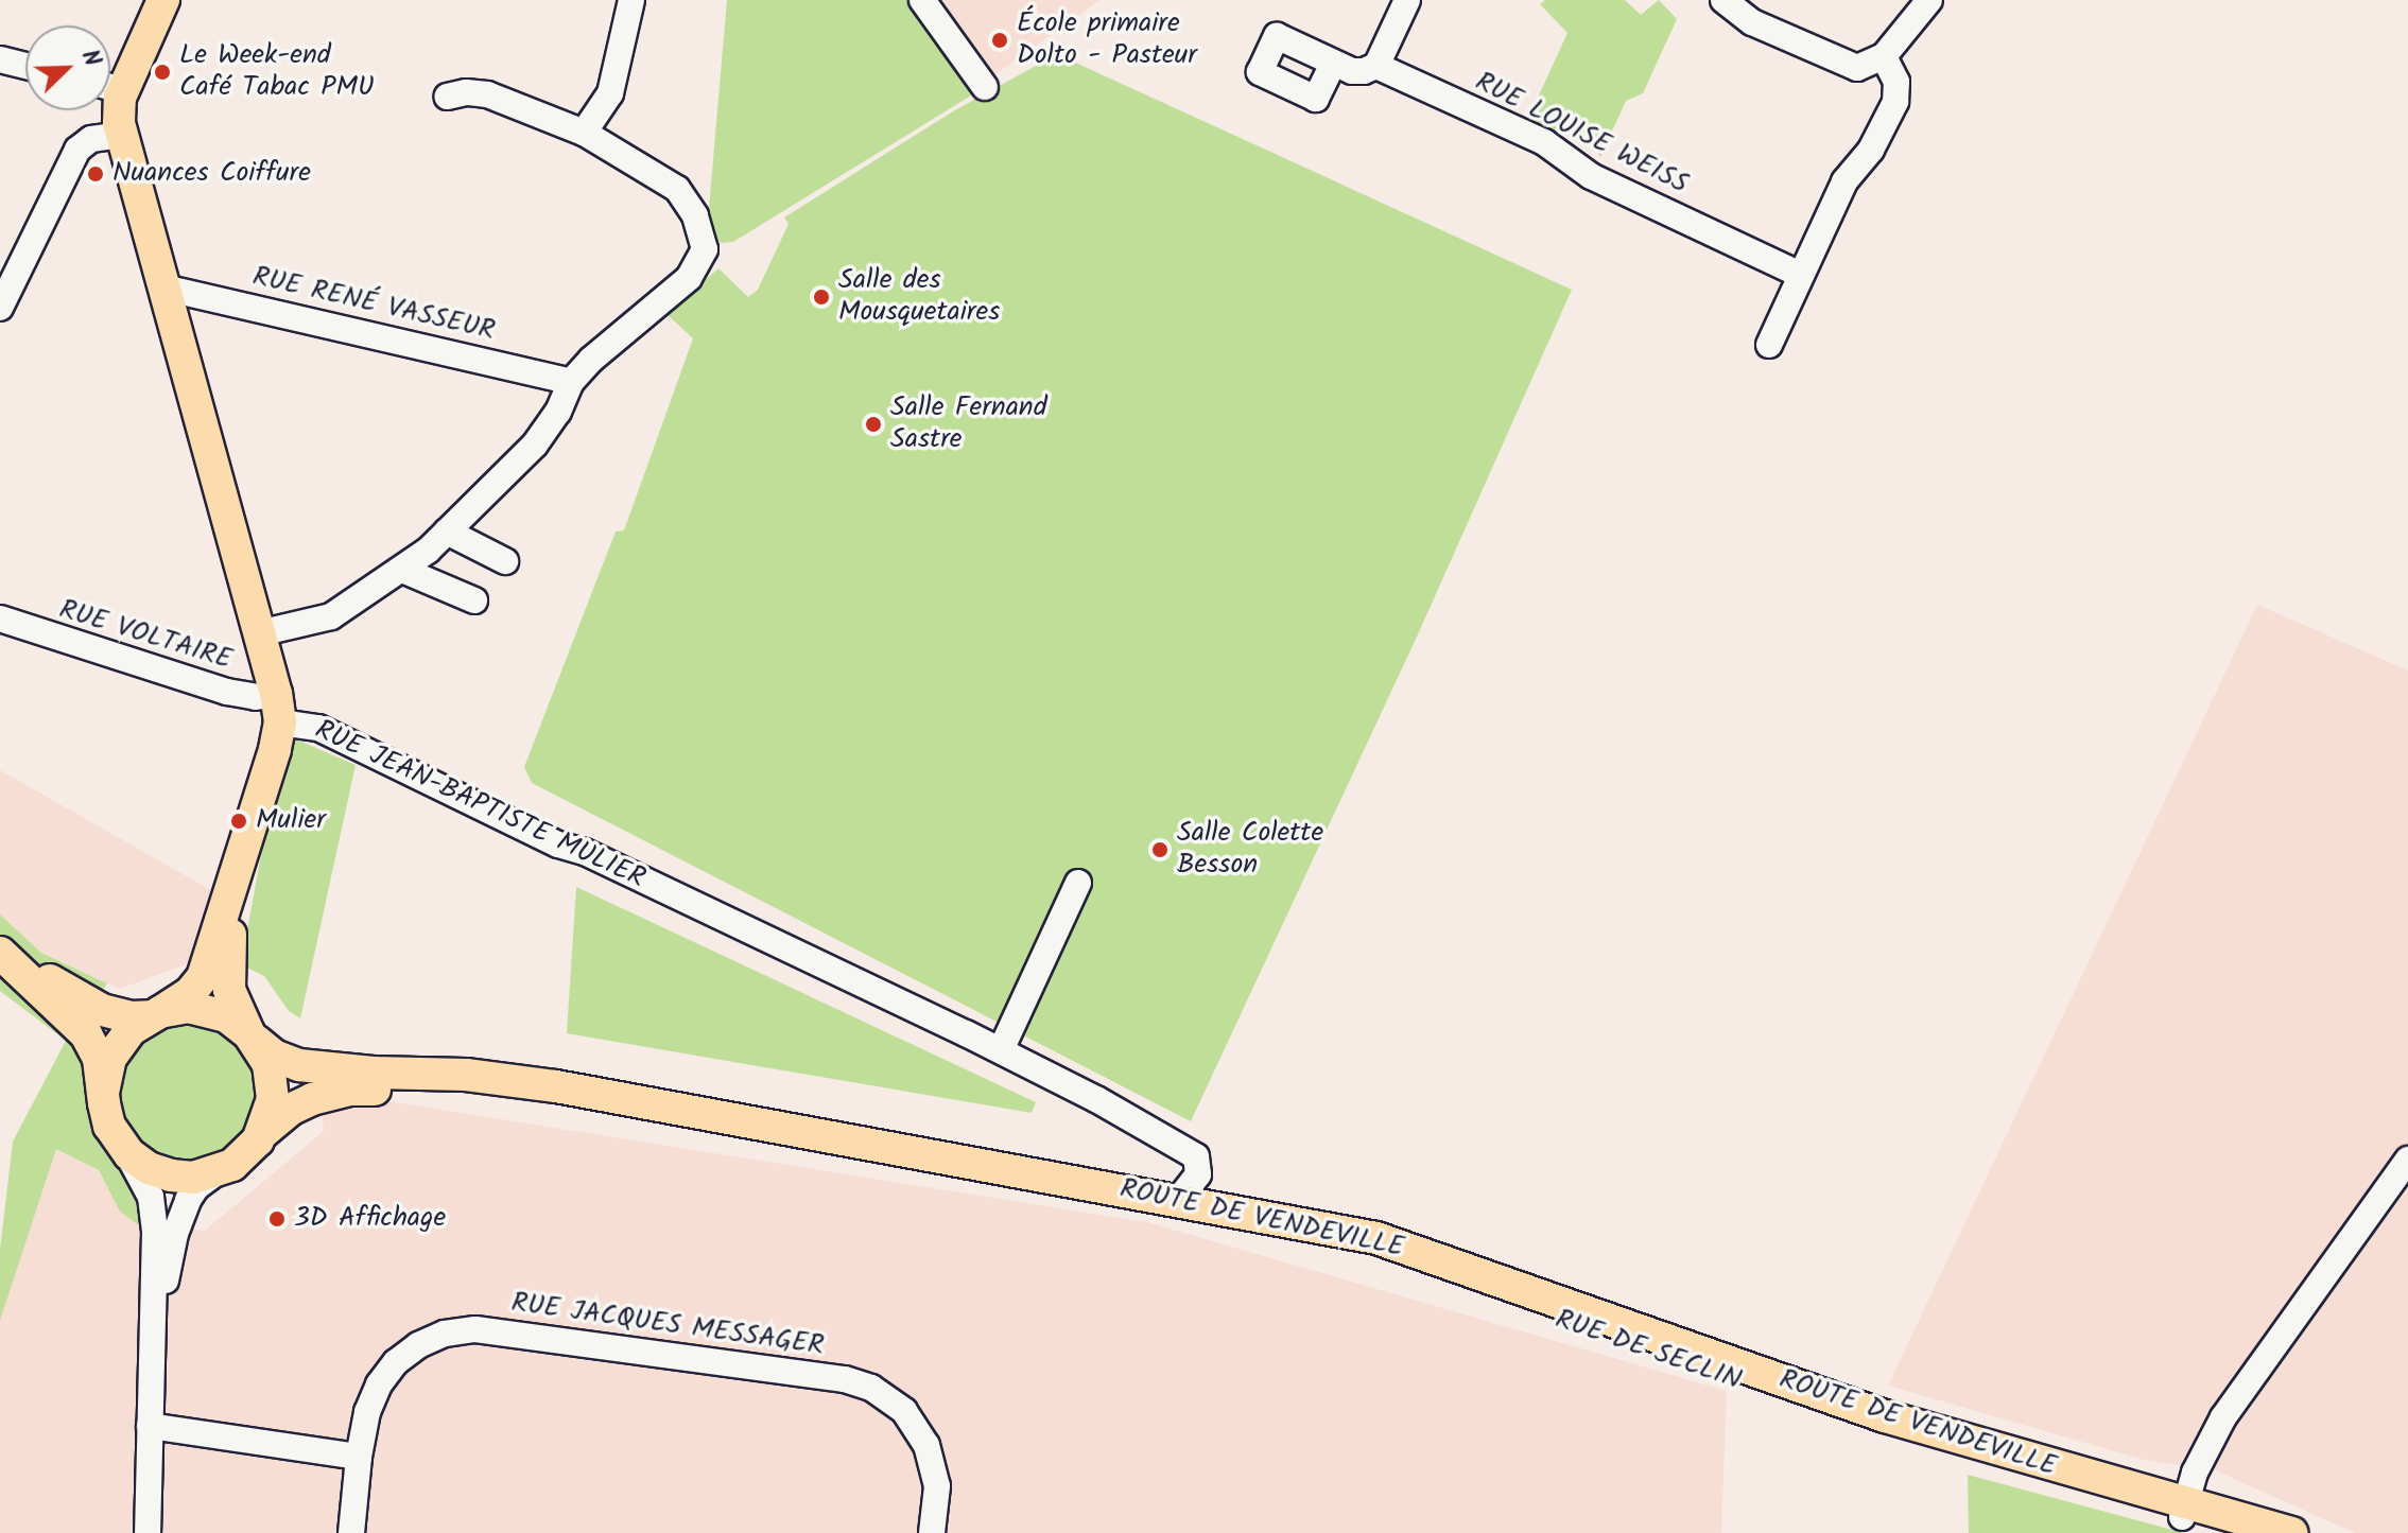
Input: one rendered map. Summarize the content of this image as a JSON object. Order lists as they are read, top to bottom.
{
  "streets": {
    "main road": ["ROUTE DE VENDEVILLE", "RUE DE SECLIN"],
    "street": [
      "RUE LOUISE WEISS",
      "RUE RENÉ VASSEUR",
      "RUE VOLTAIRE",
      "RUE JEAN-BAPTISTE MULIER",
      "RUE JACQUES MESSAGER"
    ]
  },
  "crossings": [
    ["RUE VOLTAIRE", "RUE JEAN-BAPTISTE MULIER"],
    ["RUE JEAN-BAPTISTE MULIER", "ROUTE DE VENDEVILLE"],
    ["ROUTE DE VENDEVILLE", "RUE DE SECLIN"]
  ],
  "places": [
    "École primaire Dolto - Pasteur",
    "Le Week-end Café Tabac PMU",
    "Nuances Coiffure",
    "Salle des Mousquetaires",
    "Salle Fernand Sastre",
    "Mulier",
    "Salle Colette Besson",
    "3D Affichage"
  ],
  "north": "top right"
}
